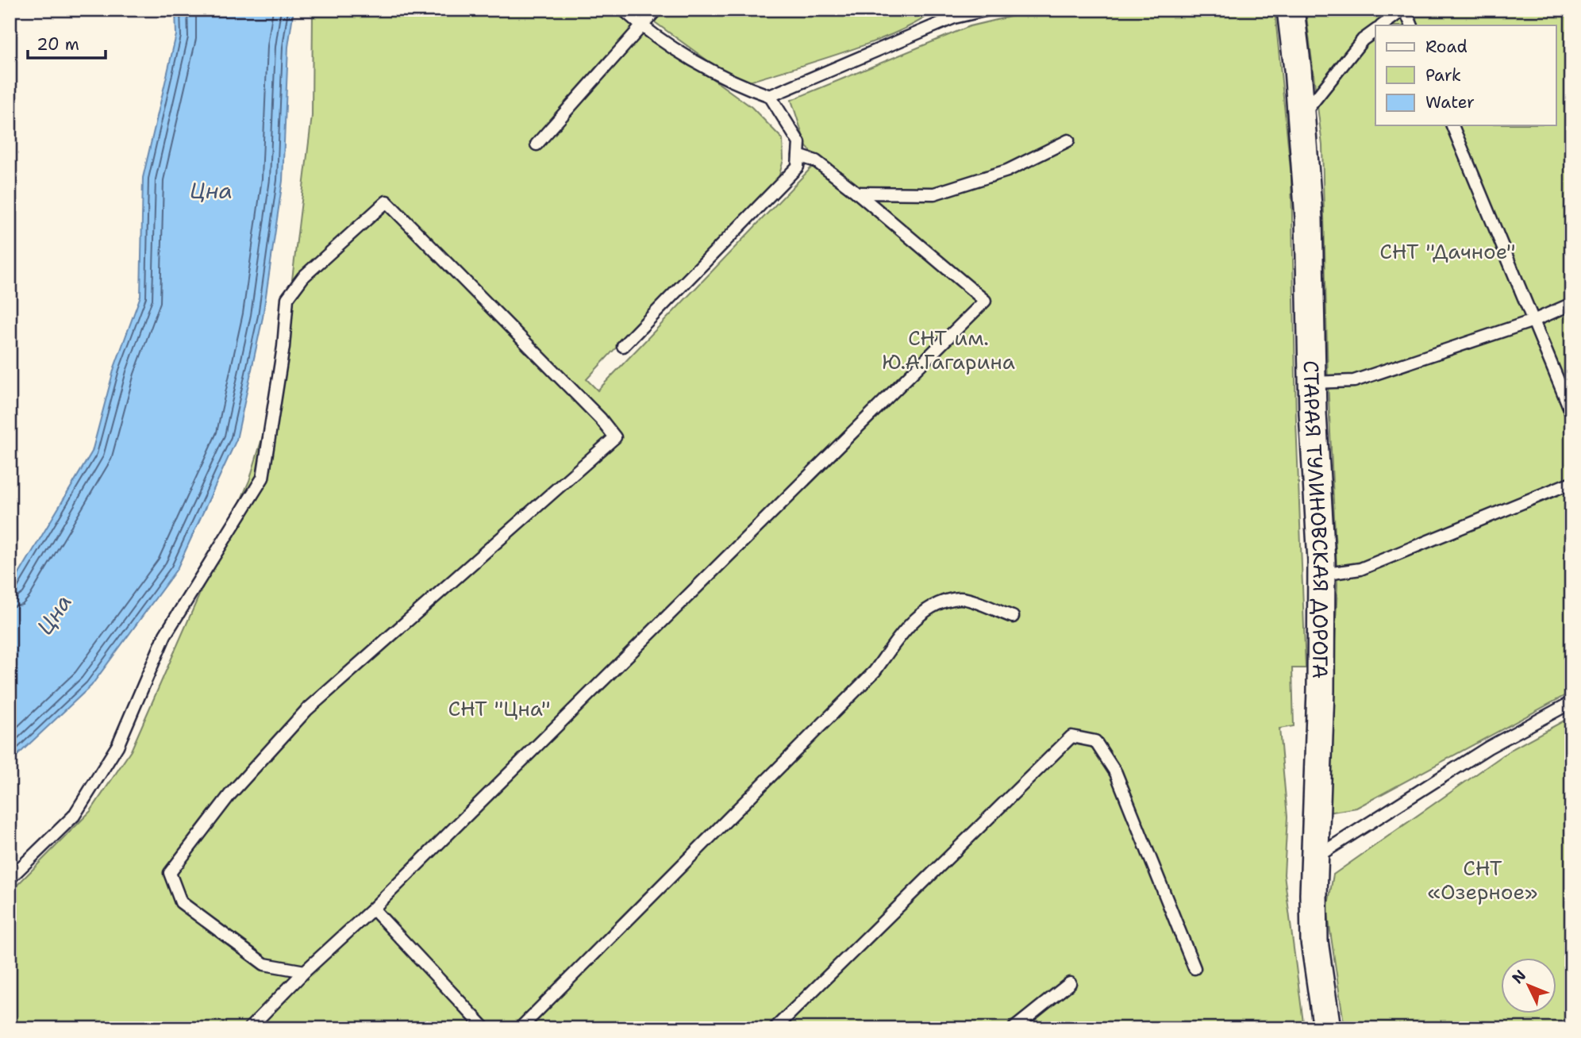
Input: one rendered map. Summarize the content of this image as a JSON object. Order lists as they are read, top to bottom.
{
  "streets": {
    "street": ["СТАРАЯ ТУЛИНОВСКАЯ ДОРОГА"]
  },
  "water": ["Цна"],
  "parks": [
    "СНТ \"Дачное\"",
    "СНТ им. Ю.А.Гагарина",
    "СНТ \"Цна\"",
    "СНТ «Озерное»"
  ],
  "legend": ["Road", "Park", "Water"],
  "scale_bar": "20 m",
  "north": "top left"
}
